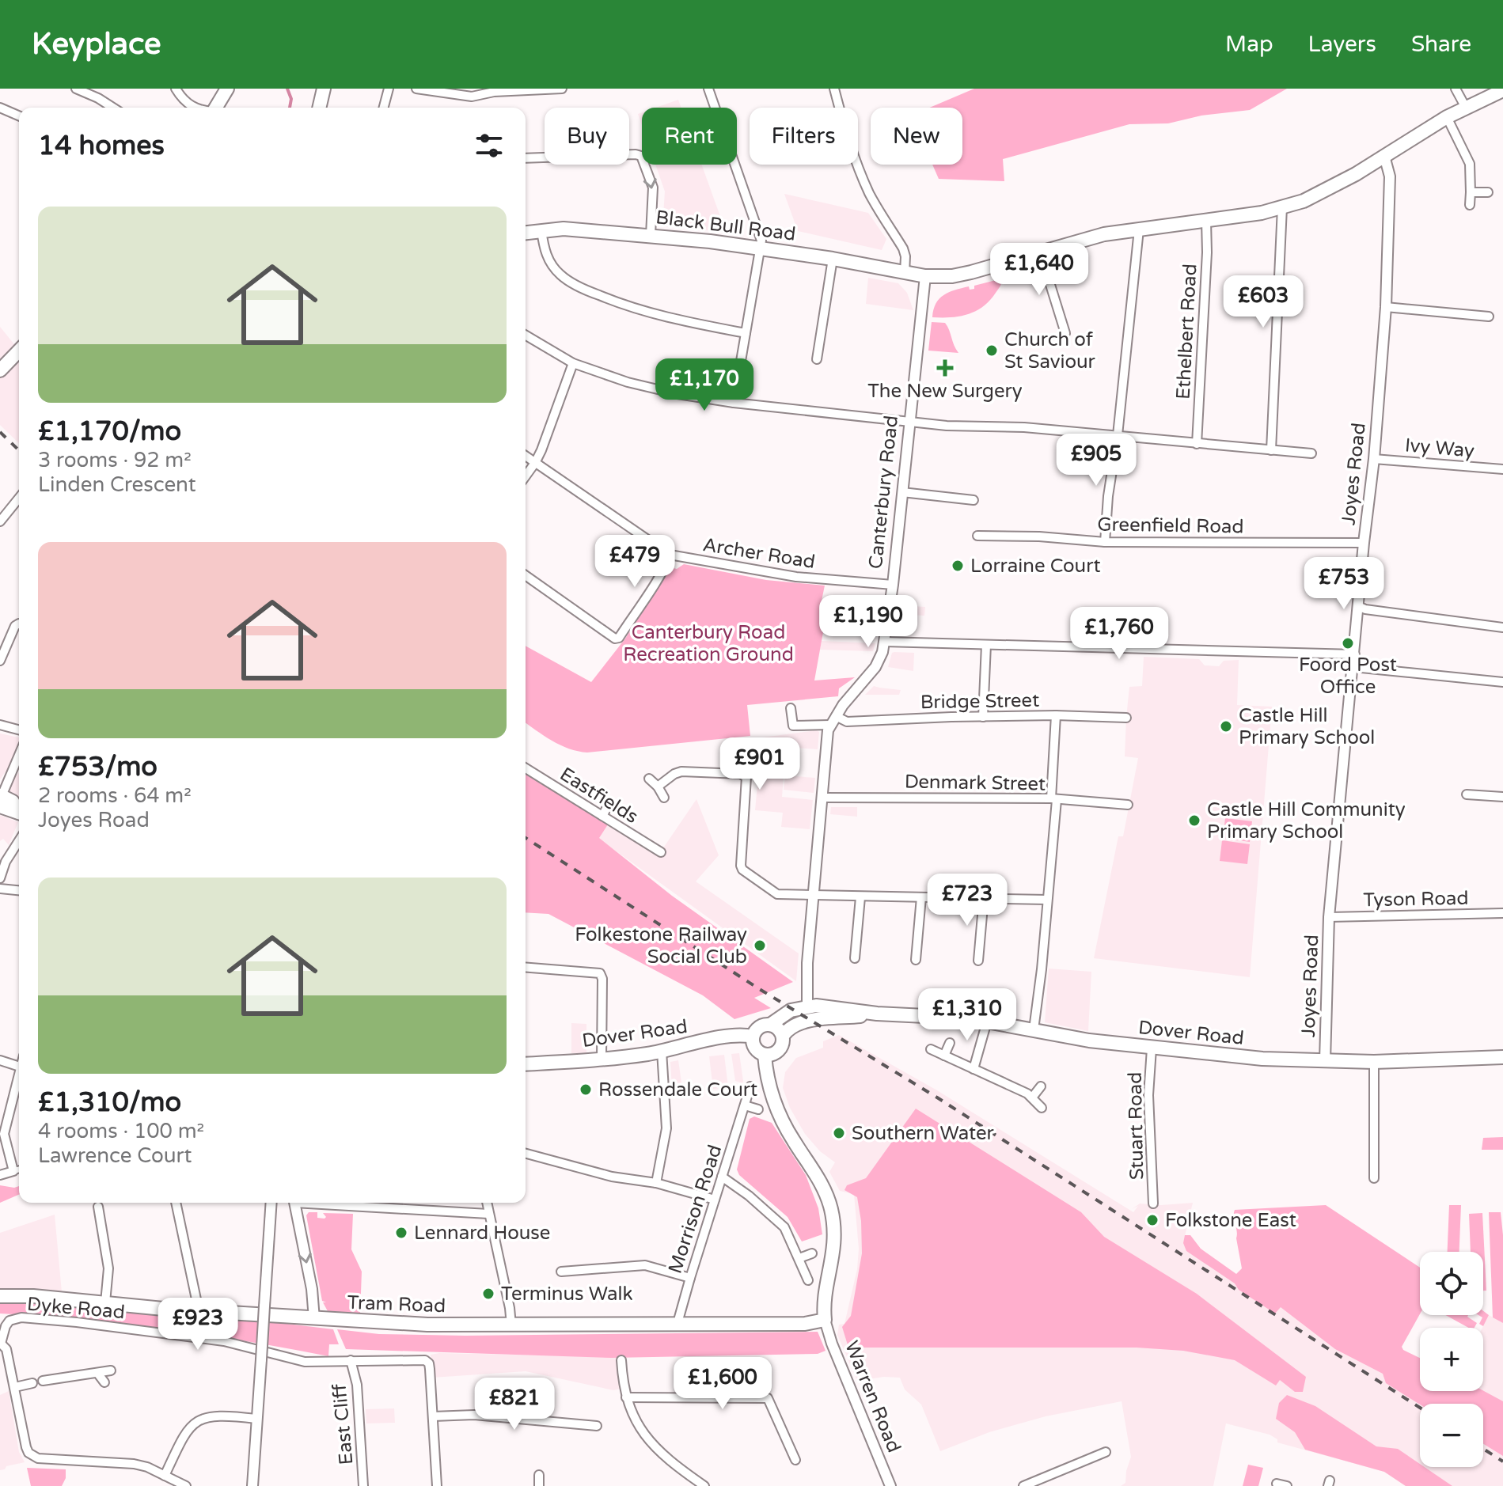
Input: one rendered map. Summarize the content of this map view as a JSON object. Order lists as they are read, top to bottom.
{
  "streets": {
    "main road": ["Black Bull Road", "Dover Road", "Tram Road"],
    "street": [
      "Ethelbert Road",
      "Ivy Way",
      "Joyes Road",
      "Canterbury Road",
      "Greenfield Road",
      "Archer Road",
      "Bridge Street",
      "Denmark Street",
      "Eastfields",
      "Tyson Road",
      "Stuart Road",
      "Morrison Road",
      "Dyke Road",
      "Warren Road",
      "East Cliff"
    ]
  },
  "crossings": [
    ["Black Bull Road", "Canterbury Road"],
    ["Ivy Way", "Joyes Road"],
    ["Joyes Road", "Greenfield Road"],
    ["Joyes Road", "Tyson Road"],
    ["Joyes Road", "Dover Road"],
    ["Canterbury Road", "Archer Road"],
    ["Canterbury Road", "Bridge Street"],
    ["Dover Road", "Stuart Road"],
    ["Morrison Road", "Tram Road"],
    ["Tram Road", "Warren Road"],
    ["Dyke Road", "East Cliff"]
  ],
  "parks": ["Canterbury Road Recreation Ground"],
  "places": {
    "other": [
      "Church of St Saviour",
      "Lorraine Court",
      "Foord Post Office",
      "Castle Hill Primary School",
      "Castle Hill Community Primary School",
      "Folkestone Railway Social Club",
      "Rossendale Court",
      "Southern Water",
      "Folkstone East",
      "Lennard House",
      "Terminus Walk"
    ],
    "health": ["The New Surgery"]
  },
  "page": {
    "header": "Keyplace",
    "nav": ["Map", "Layers", "Share"],
    "chip": [
      "Buy",
      "Rent",
      "Filters",
      "New"
    ],
    "heading": "14 homes",
    "list": [
      {
        "name": "£1,170/mo",
        "note": "3 rooms · 92 m² · Linden Crescent"
      },
      {
        "name": "£753/mo",
        "note": "2 rooms · 64 m² · Joyes Road"
      },
      {
        "name": "£1,310/mo",
        "note": "4 rooms · 100 m² · Lawrence Court"
      }
    ],
    "price": [
      "£1,640",
      "£603",
      "£1,170",
      "£905",
      "£479",
      "£753",
      "£1,190",
      "£1,760",
      "£901",
      "£723",
      "£1,310",
      "£923",
      "£1,600",
      "£821"
    ],
    "map_buttons": ["+", "−"]
  }
}
